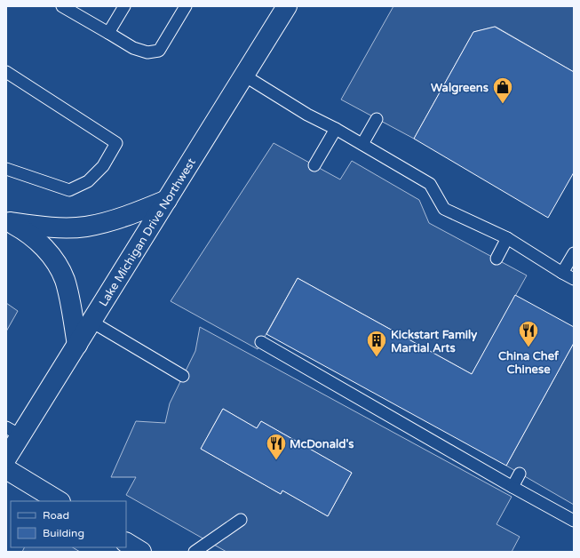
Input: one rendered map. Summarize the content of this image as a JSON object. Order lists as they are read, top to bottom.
{
  "streets": {
    "main road": ["Lake Michigan Drive Northwest"]
  },
  "places": {
    "shop": ["Walgreens"],
    "restaurant": ["China Chef Chinese", "McDonald's"],
    "building": ["Kickstart Family Martial Arts"]
  },
  "legend": ["Road", "Building"]
}
